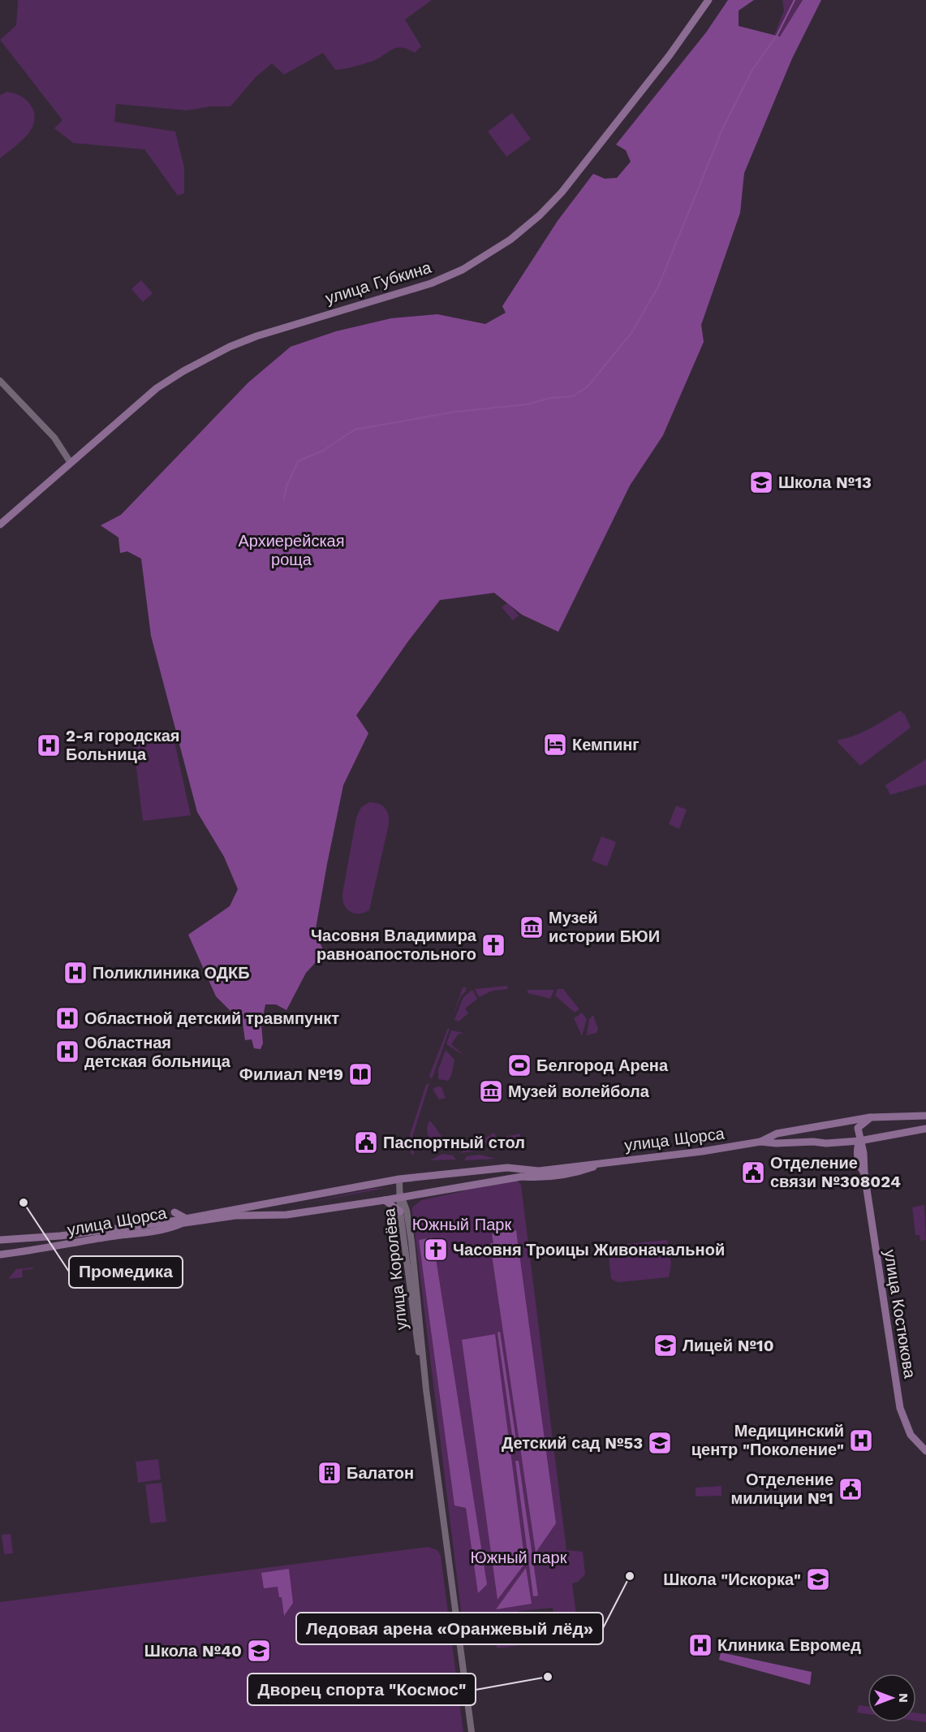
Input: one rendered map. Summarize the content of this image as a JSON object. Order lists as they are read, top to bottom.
{
  "streets": {
    "main road": ["улица Губкина", "улица Щорса", "улица Костюкова"],
    "street": ["улица Королёва"]
  },
  "crossings": [
    ["улица Щорса", "улица Королёва"],
    ["улица Щорса", "улица Костюкова"]
  ],
  "parks": ["Архиерейская роща", "Южный Парк", "Южный парк"],
  "places": {
    "school or university": [
      "Школа №13",
      "Лицей №10",
      "Детский сад №53",
      "Школа \"Искорка\"",
      "Школа №40"
    ],
    "hotel": ["Кемпинг"],
    "hospital": [
      "2-я городская Больница",
      "Поликлиника ОДКБ",
      "Областной детский травмпункт",
      "Областная детская больница",
      "Медицинский центр \"Поколение\"",
      "Клиника Евромед"
    ],
    "museum": ["Музей истории БЮИ", "Музей волейбола"],
    "church": ["Часовня Владимира равноапостольного", "Часовня Троицы Живоначальной"],
    "sports": ["Белгород Арена"],
    "library": ["Филиал №19"],
    "public building": ["Паспортный стол", "Отделение связи №308024", "Отделение милиции №1"],
    "other": ["Промедика", "Ледовая арена «Оранжевый лёд»", "Дворец спорта \"Космос\""],
    "building": ["Балатон"]
  },
  "north": "right"
}
